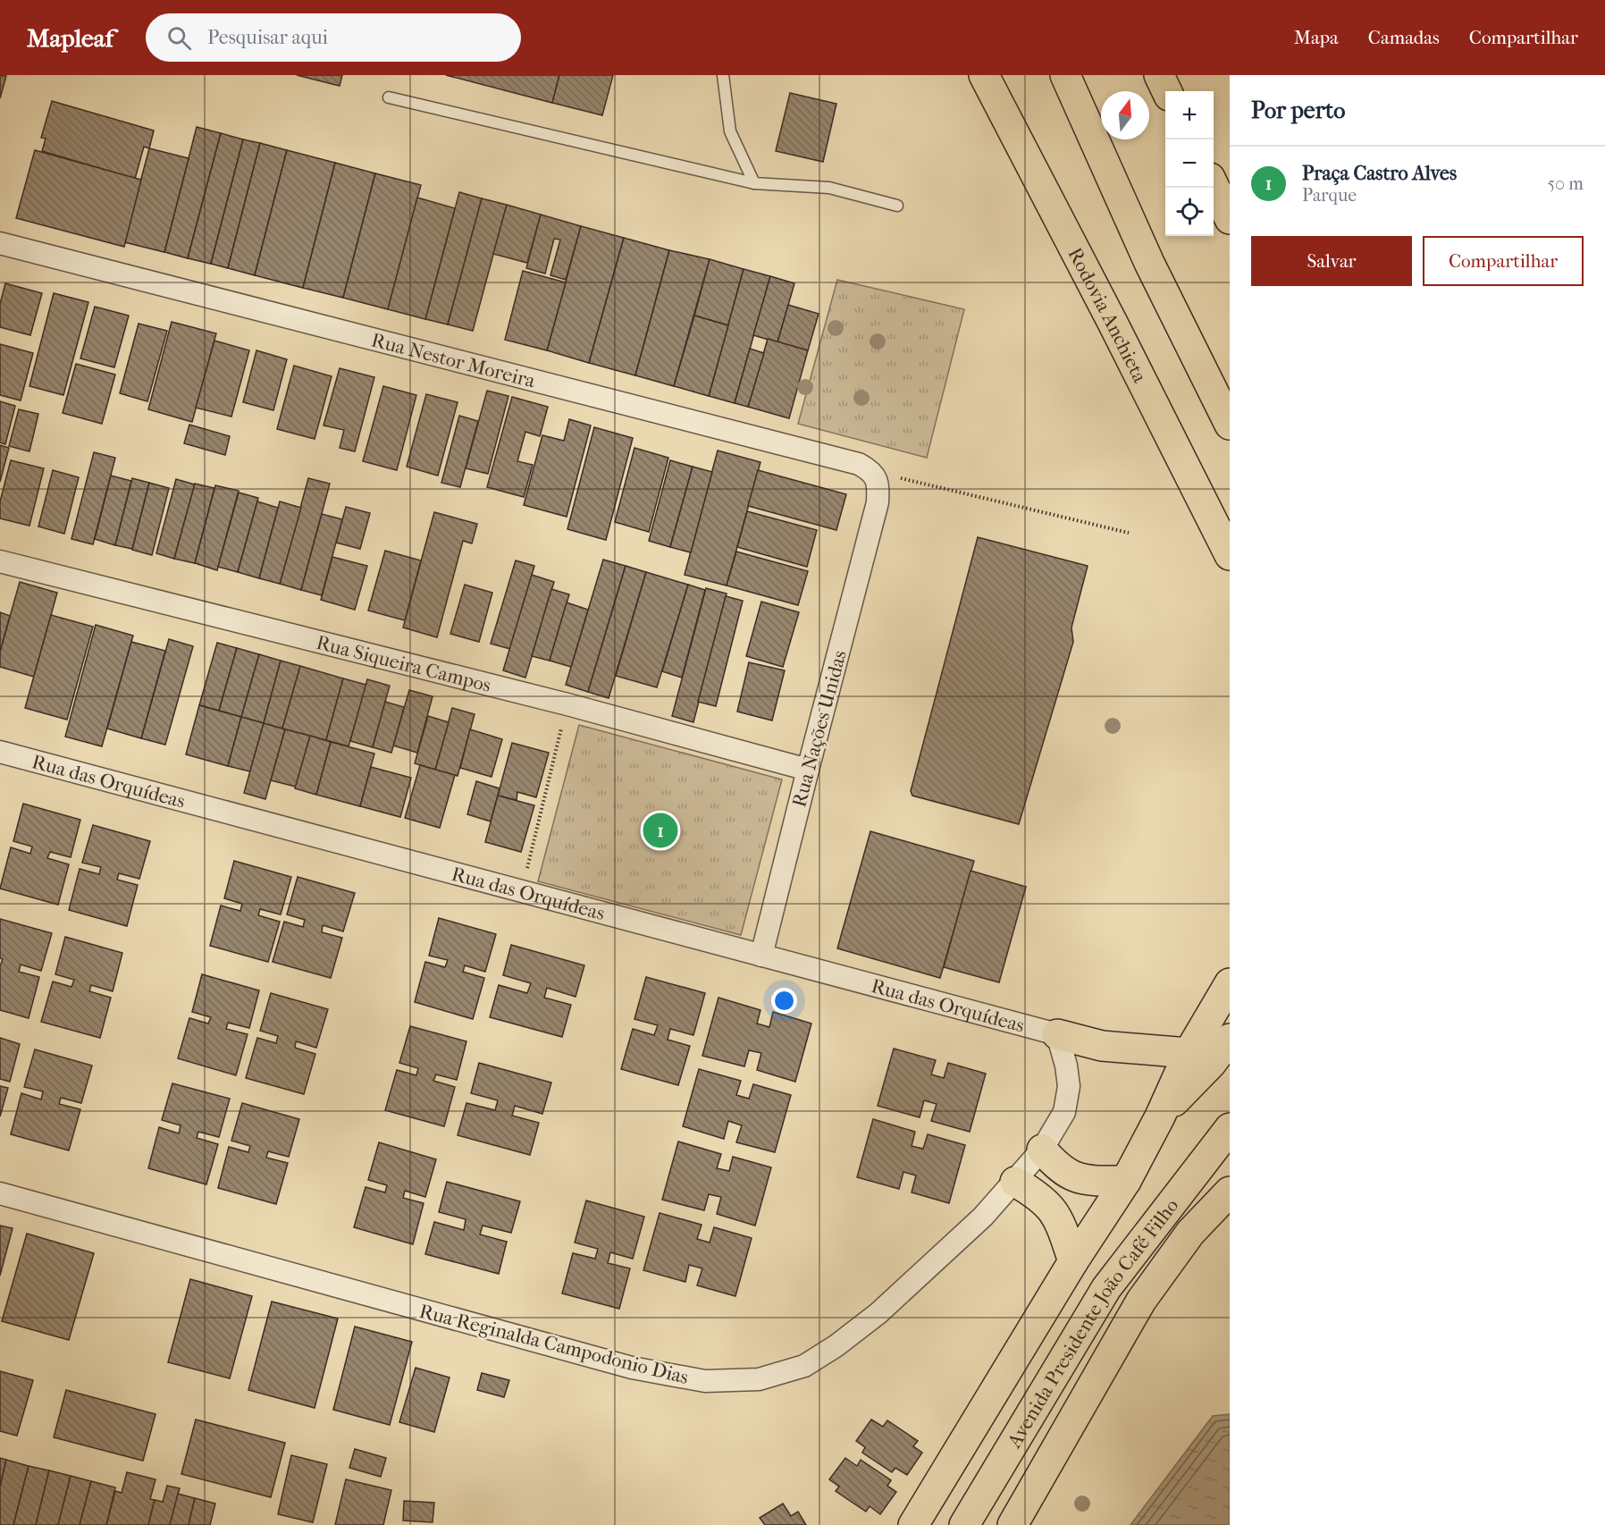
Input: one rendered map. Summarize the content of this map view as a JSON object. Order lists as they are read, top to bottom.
{
  "streets": {
    "main road": ["Rodovia Anchieta", "Avenida Presidente João Café Filho"],
    "street": [
      "Rua Nestor Moreira",
      "Rua Siqueira Campos",
      "Rua Nações Unidas",
      "Rua das Orquídeas",
      "Rua Reginalda Campodonio Dias"
    ]
  },
  "crossings": [
    ["Rua Nestor Moreira", "Rua Nações Unidas"],
    ["Rua Siqueira Campos", "Rua Nações Unidas"],
    ["Rua Nações Unidas", "Rua das Orquídeas"],
    ["Rua das Orquídeas", "Rua Reginalda Campodonio Dias"]
  ],
  "north": "top",
  "page": {
    "header": "Mapleaf",
    "search": "Pesquisar aqui",
    "nav": ["Mapa", "Camadas", "Compartilhar"],
    "heading": "Por perto",
    "map_buttons": ["+", "−"],
    "list": [
      {
        "mark": "1",
        "name": "Praça Castro Alves",
        "note": "Parque",
        "value": "50 m"
      }
    ],
    "buttons": ["Salvar", "Compartilhar"],
    "pins": "1"
  }
}
